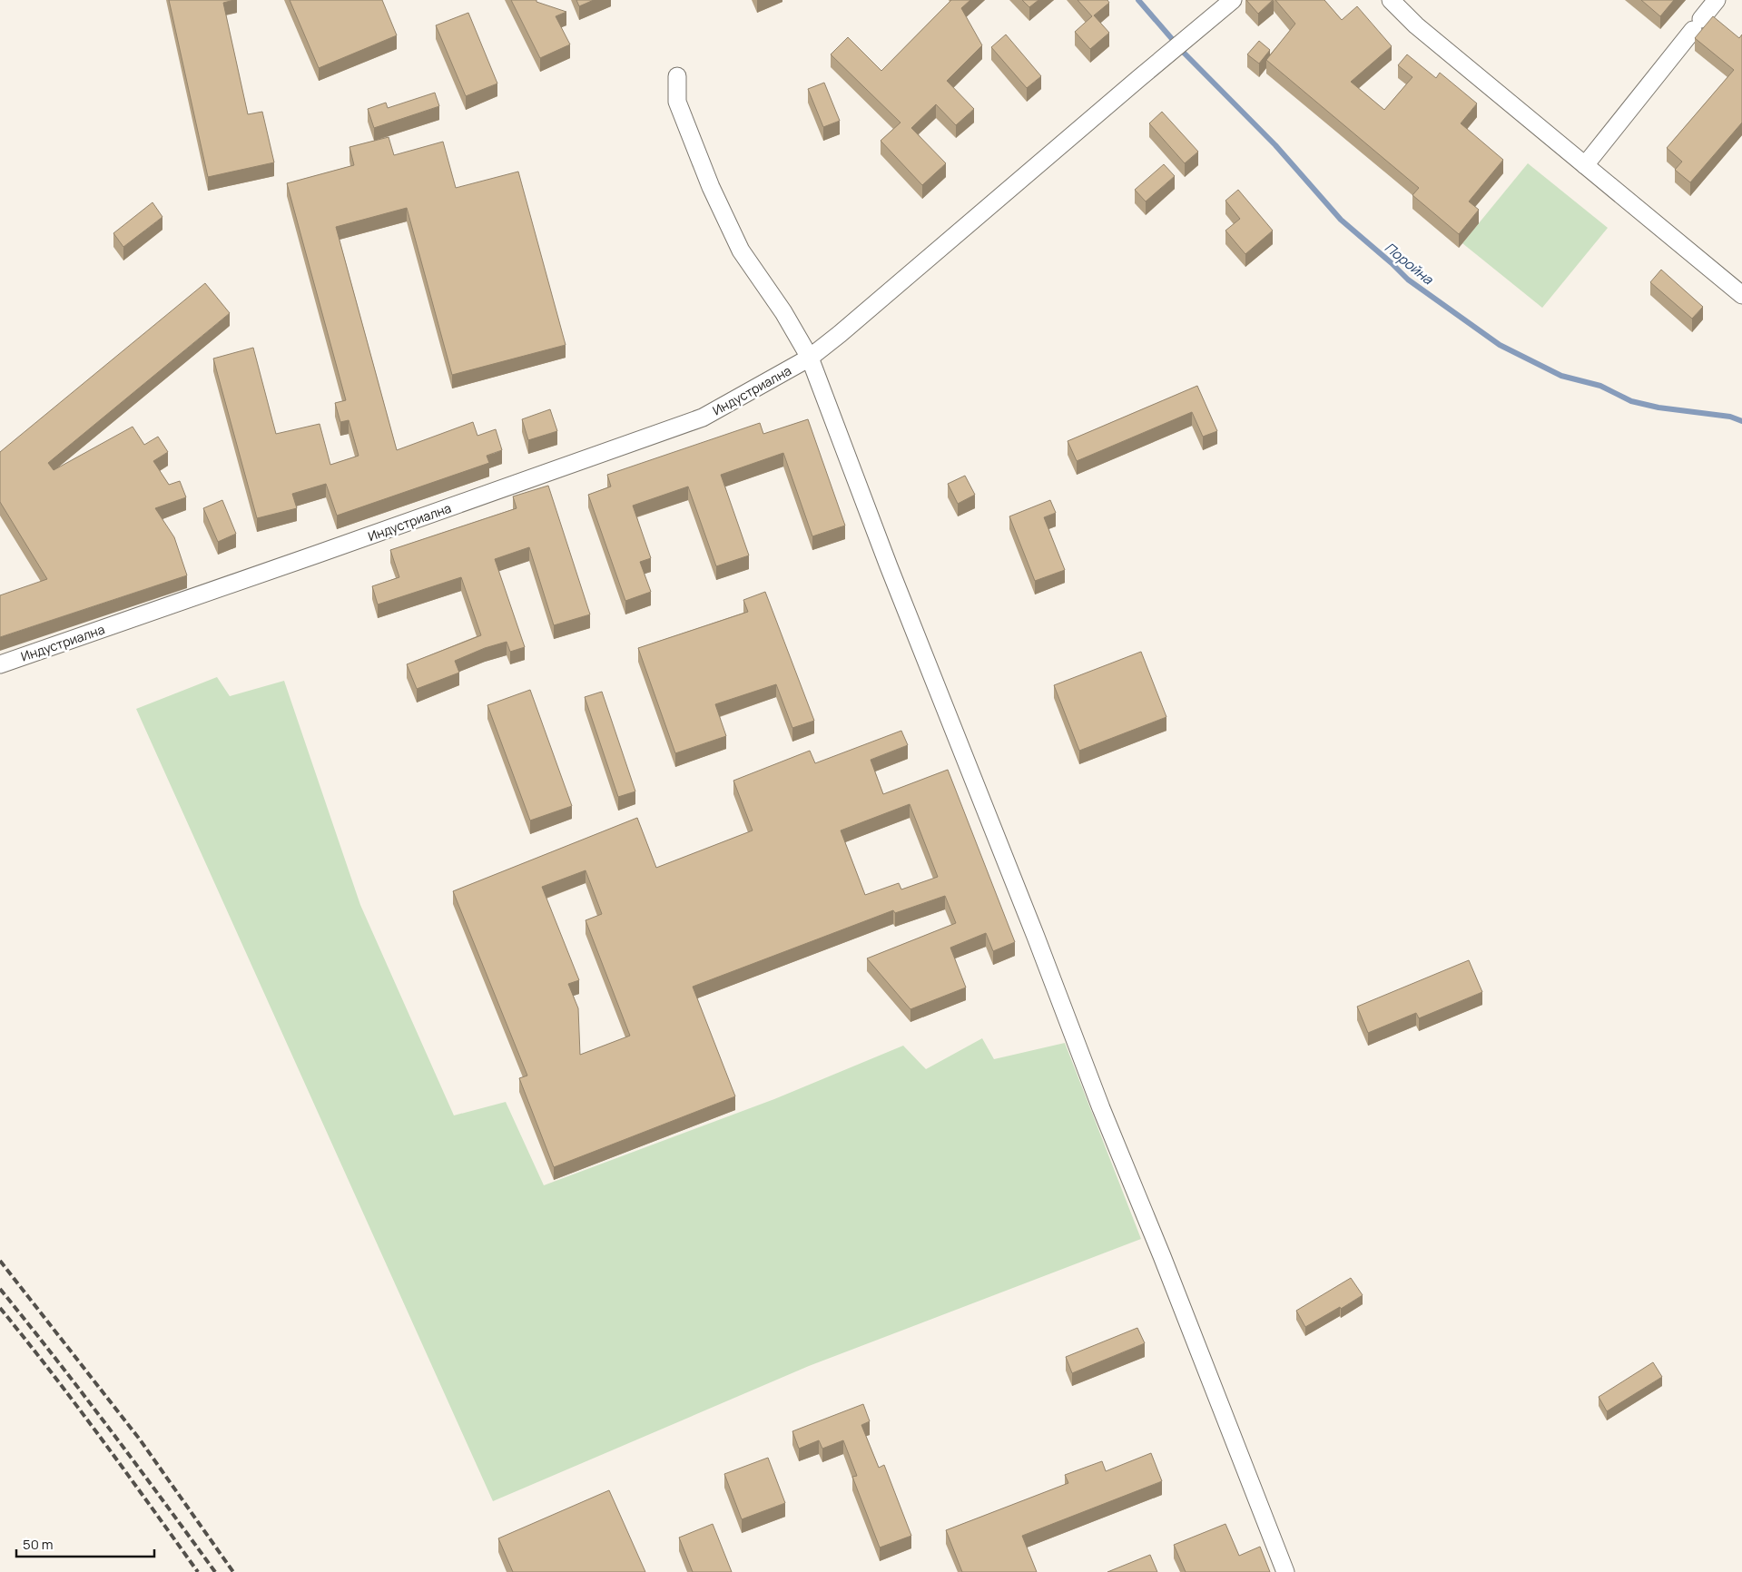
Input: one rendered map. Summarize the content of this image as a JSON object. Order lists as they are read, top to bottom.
{
  "streets": {
    "street": ["Индустриална"]
  },
  "water": ["Поройна"],
  "scale_bar": "50 m"
}
